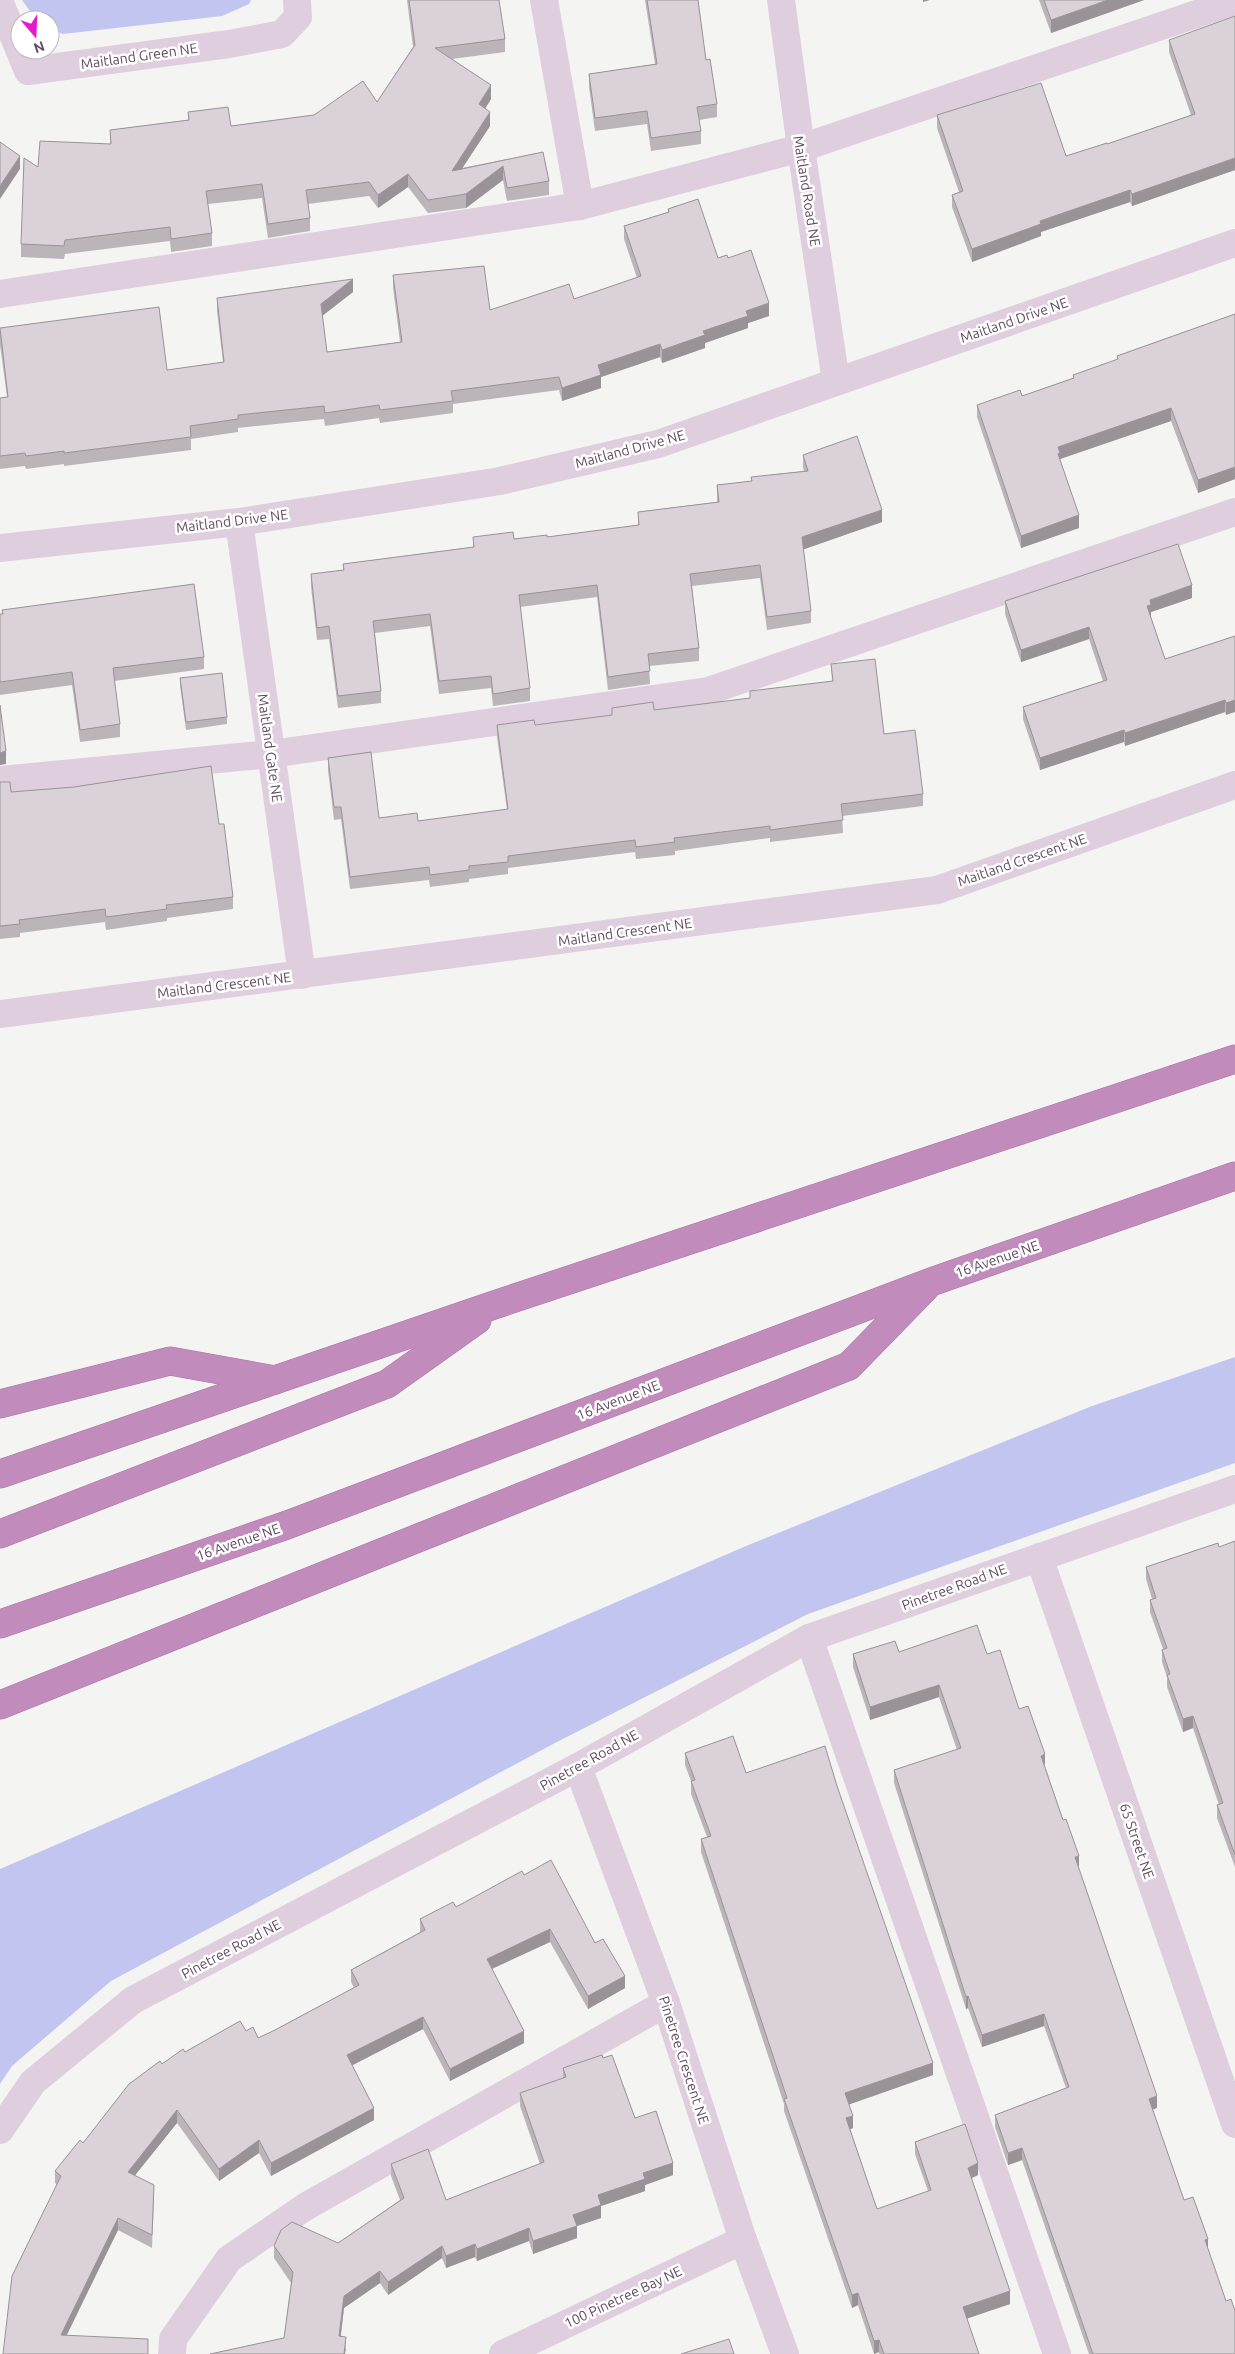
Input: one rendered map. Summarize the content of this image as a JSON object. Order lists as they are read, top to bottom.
{
  "streets": {
    "highway": ["16 Avenue NE"],
    "street": [
      "Maitland Green NE",
      "Maitland Road NE",
      "Maitland Drive NE",
      "Maitland Gate NE",
      "Maitland Crescent NE",
      "Pinetree Road NE",
      "65 Street NE",
      "Pinetree Crescent NE",
      "100 Pinetree Bay NE"
    ]
  },
  "crossings": [
    ["Maitland Road NE", "Maitland Drive NE"],
    ["Maitland Drive NE", "Maitland Gate NE"],
    ["Maitland Gate NE", "Maitland Crescent NE"],
    ["Pinetree Road NE", "65 Street NE"],
    ["Pinetree Road NE", "Pinetree Crescent NE"],
    ["Pinetree Crescent NE", "100 Pinetree Bay NE"]
  ],
  "north": "bottom"
}
